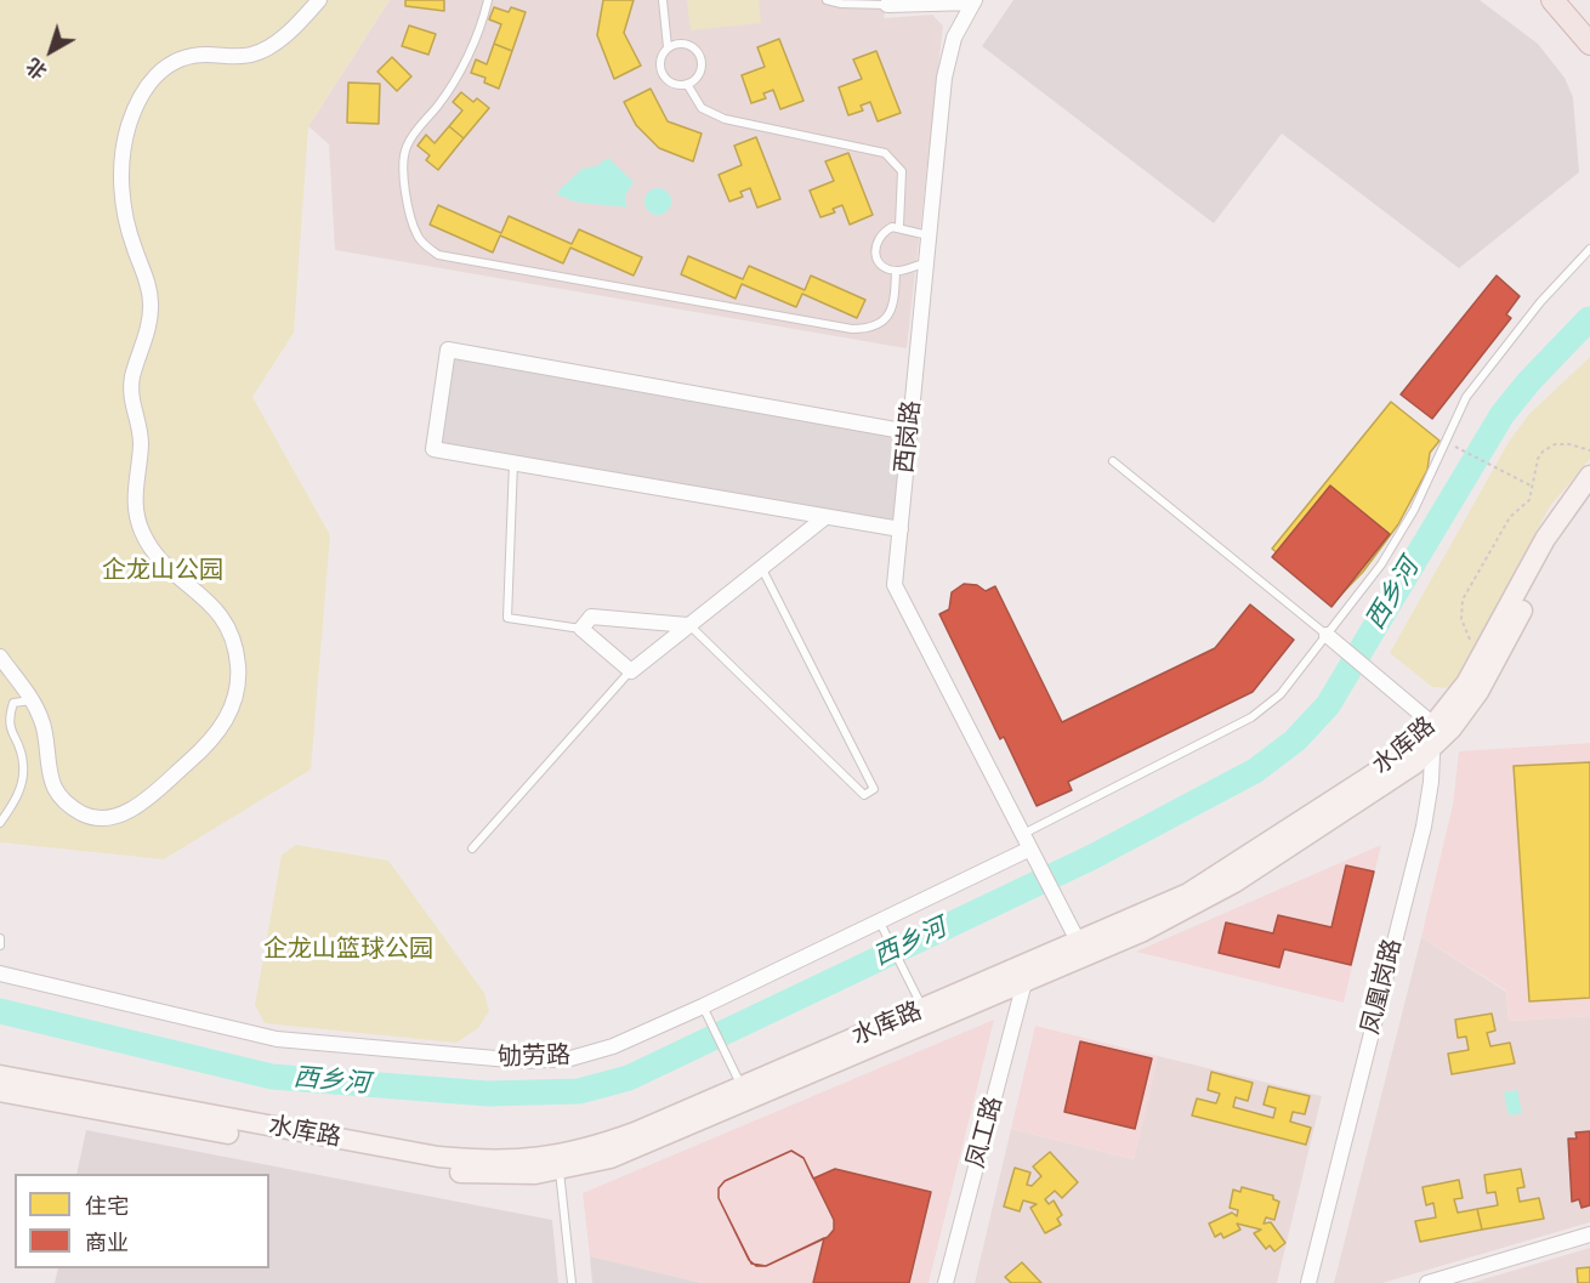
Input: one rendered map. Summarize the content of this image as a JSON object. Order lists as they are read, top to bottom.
{
  "streets": {
    "main road": ["水库路"],
    "street": [
      "西岗路",
      "凤凰岗路",
      "劬劳路",
      "凤工路"
    ]
  },
  "crossings": [
    ["西岗路", "水库路"],
    ["西岗路", "劬劳路"],
    ["水库路", "凤凰岗路"],
    ["水库路", "凤工路"]
  ],
  "water": ["西乡河"],
  "parks": ["企龙山公园", "企龙山篮球公园"],
  "legend": ["住宅", "商业"],
  "north": "bottom left"
}
